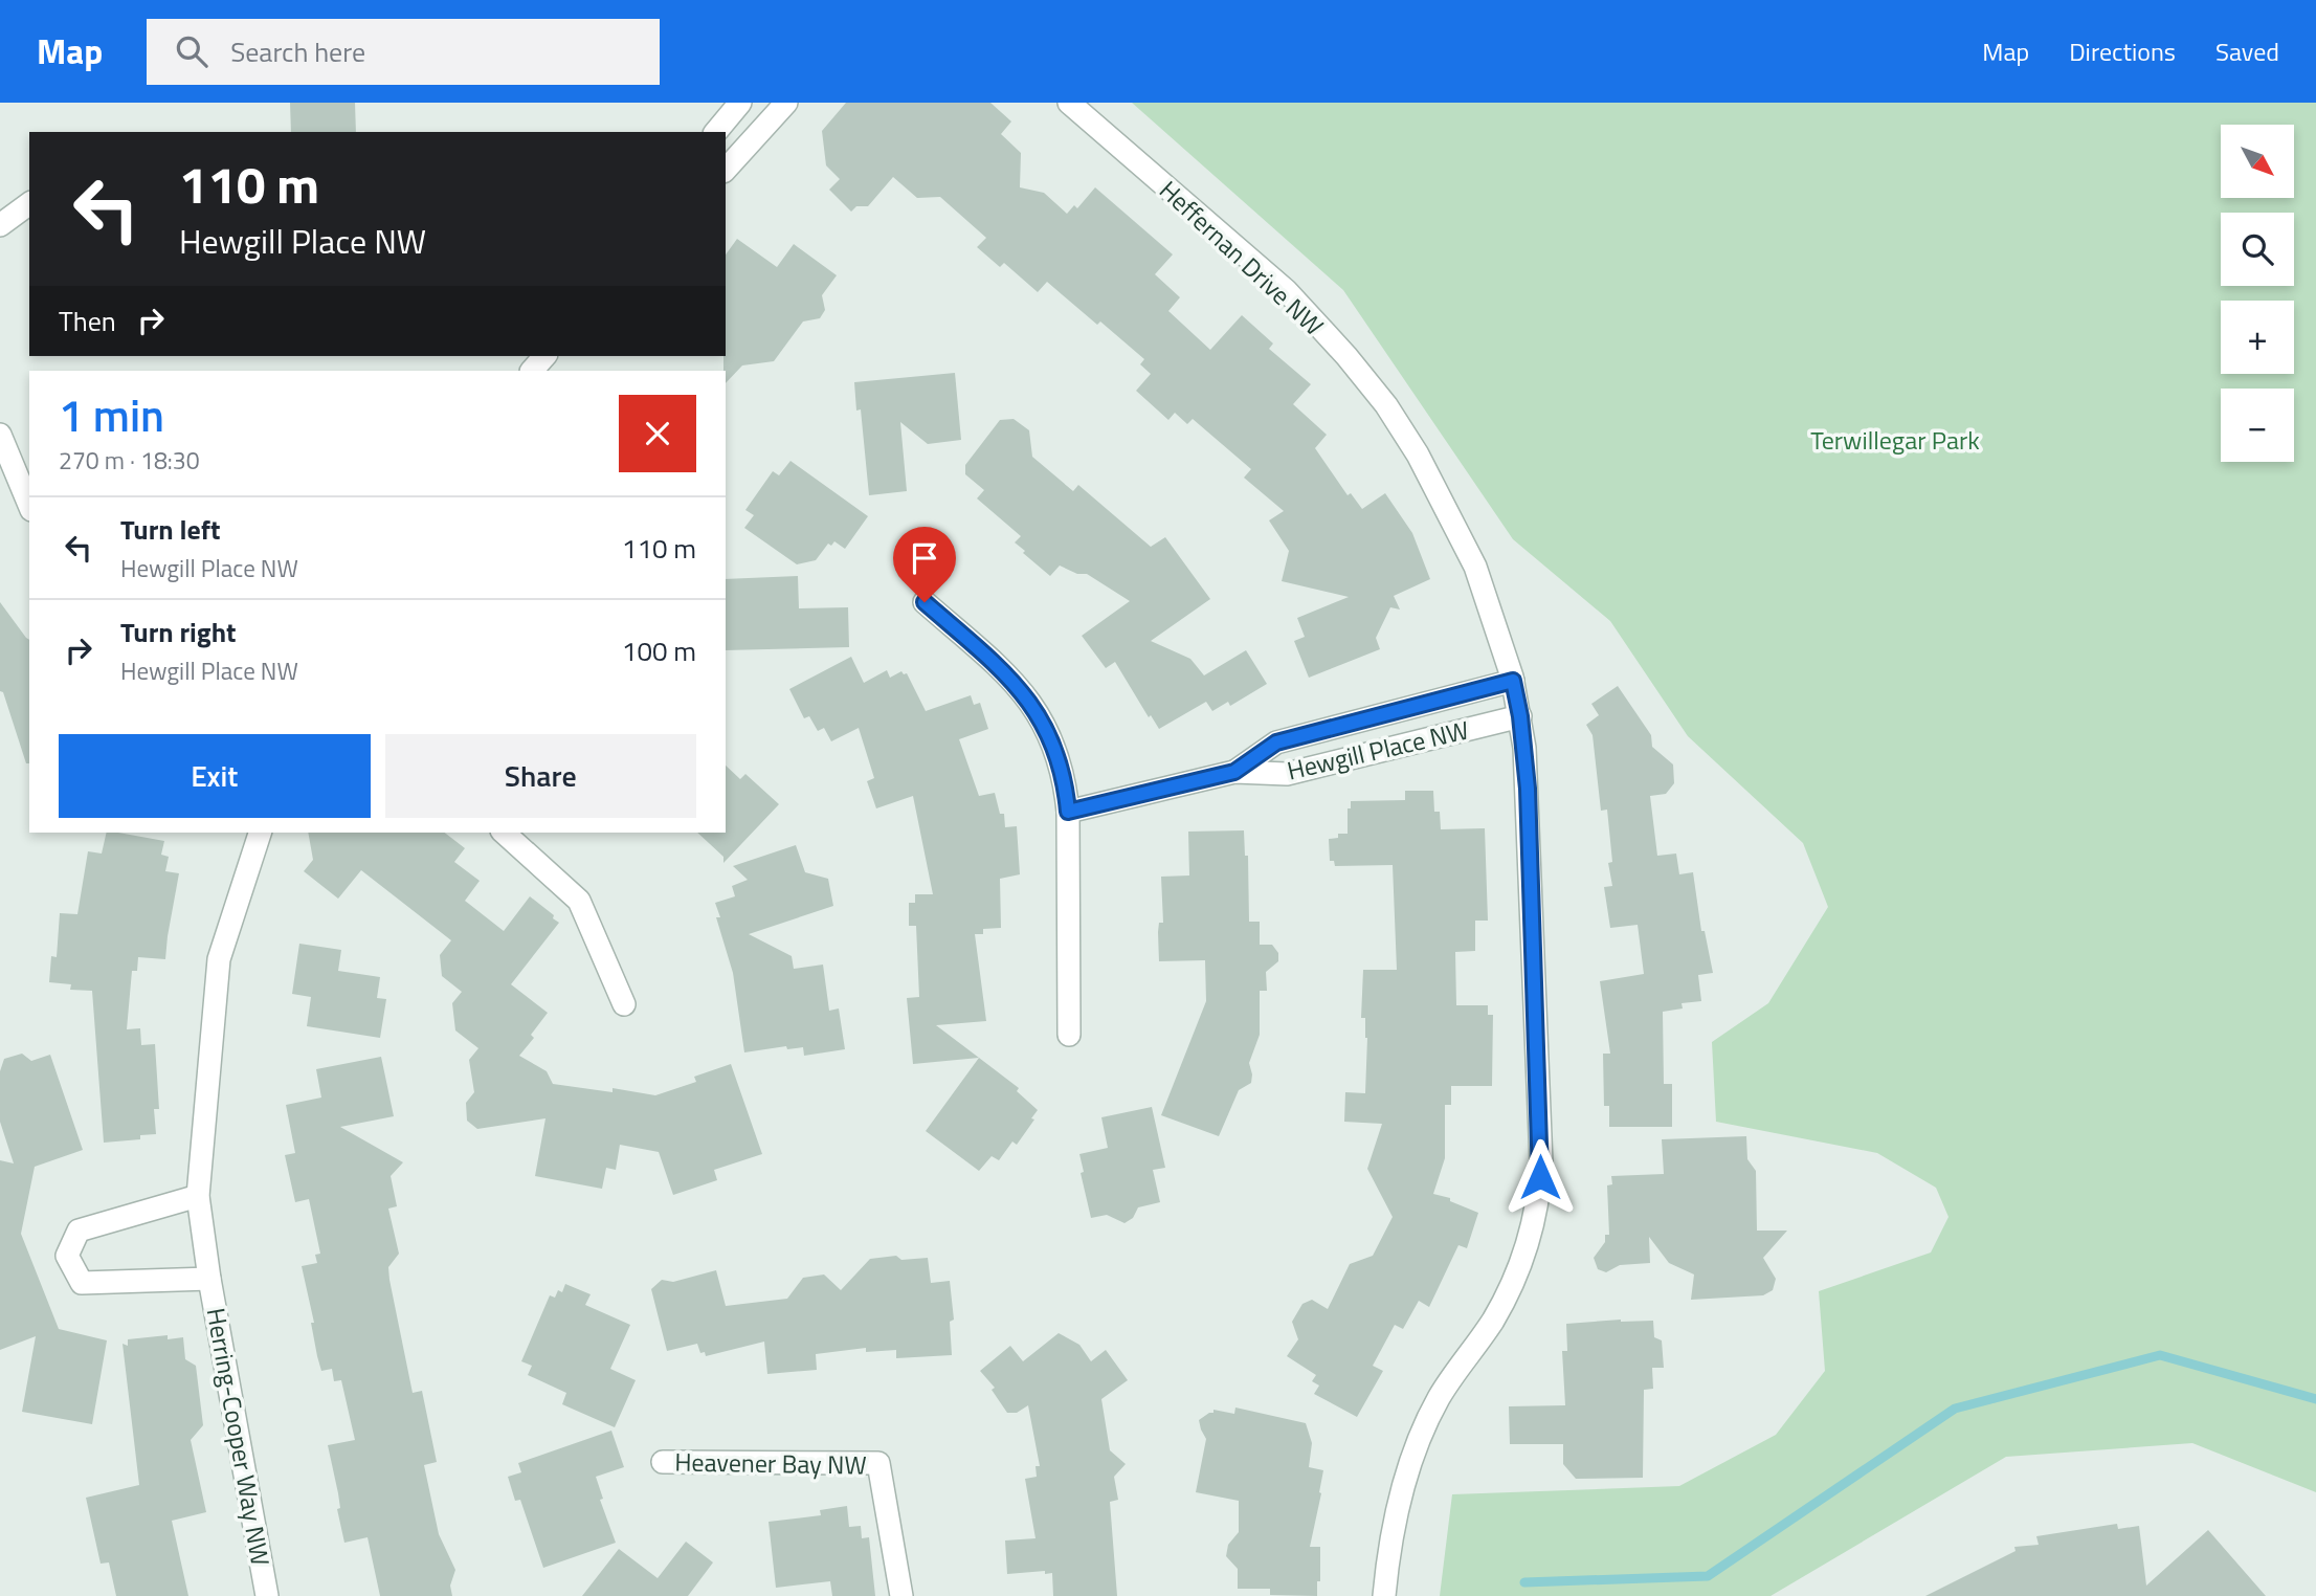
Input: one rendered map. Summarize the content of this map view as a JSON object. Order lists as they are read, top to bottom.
{
  "streets": {
    "street": [
      "Heffernan Drive NW",
      "Hewgill Place NW",
      "Herring-Cooper Way NW",
      "Heavener Bay NW"
    ]
  },
  "crossings": [
    ["Heffernan Drive NW", "Hewgill Place NW"]
  ],
  "parks": ["Terwillegar Park"],
  "north": "bottom right",
  "page": {
    "header": "Map",
    "search": "Search here",
    "nav": ["Map", "Directions", "Saved"],
    "map_buttons": ["+", "−"],
    "turn": ["110 m", "Hewgill Place NW"],
    "then": "Then",
    "heading": ["1 min", "270 m · 18:30"],
    "list": [
      {
        "name": "Turn left",
        "note": "Hewgill Place NW",
        "value": "110 m"
      },
      {
        "name": "Turn right",
        "note": "Hewgill Place NW",
        "value": "100 m"
      }
    ],
    "buttons": ["Exit", "Share"]
  }
}
